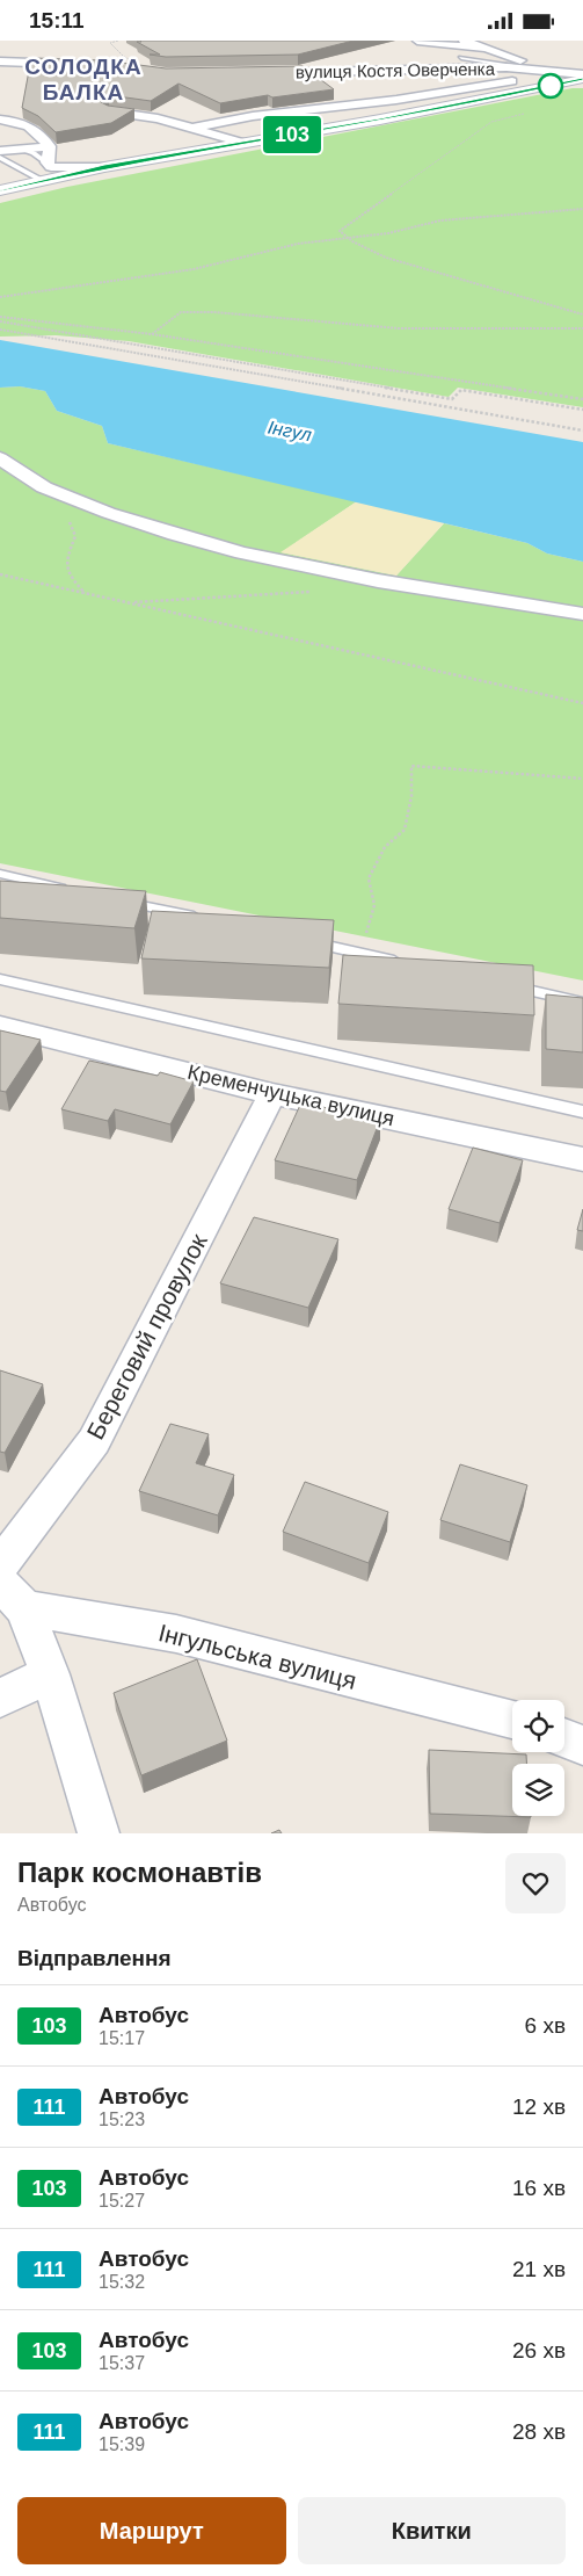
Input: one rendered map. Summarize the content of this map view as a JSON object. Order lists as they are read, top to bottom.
{
  "streets": {
    "street": [
      "вулиця Костя Оверченка",
      "Кременчуцька вулиця",
      "Береговий провулок",
      "Інгульська вулиця"
    ]
  },
  "crossings": [
    ["Кременчуцька вулиця", "Береговий провулок"]
  ],
  "districts": ["СОЛОДКА БАЛКА"],
  "water": ["Інгул"],
  "lines": ["bus line 103"],
  "page": {
    "status": "15:11",
    "on_map": "103",
    "heading": [
      ["Парк космонавтів", "Автобус"],
      "Відправлення"
    ],
    "list": [
      {
        "mark": "103",
        "name": "Автобус",
        "note": "15:17",
        "value": "6 хв"
      },
      {
        "mark": "111",
        "name": "Автобус",
        "note": "15:23",
        "value": "12 хв"
      },
      {
        "mark": "103",
        "name": "Автобус",
        "note": "15:27",
        "value": "16 хв"
      },
      {
        "mark": "111",
        "name": "Автобус",
        "note": "15:32",
        "value": "21 хв"
      },
      {
        "mark": "103",
        "name": "Автобус",
        "note": "15:37",
        "value": "26 хв"
      },
      {
        "mark": "111",
        "name": "Автобус",
        "note": "15:39",
        "value": "28 хв"
      }
    ],
    "buttons": ["Маршрут", "Квитки"]
  }
}
